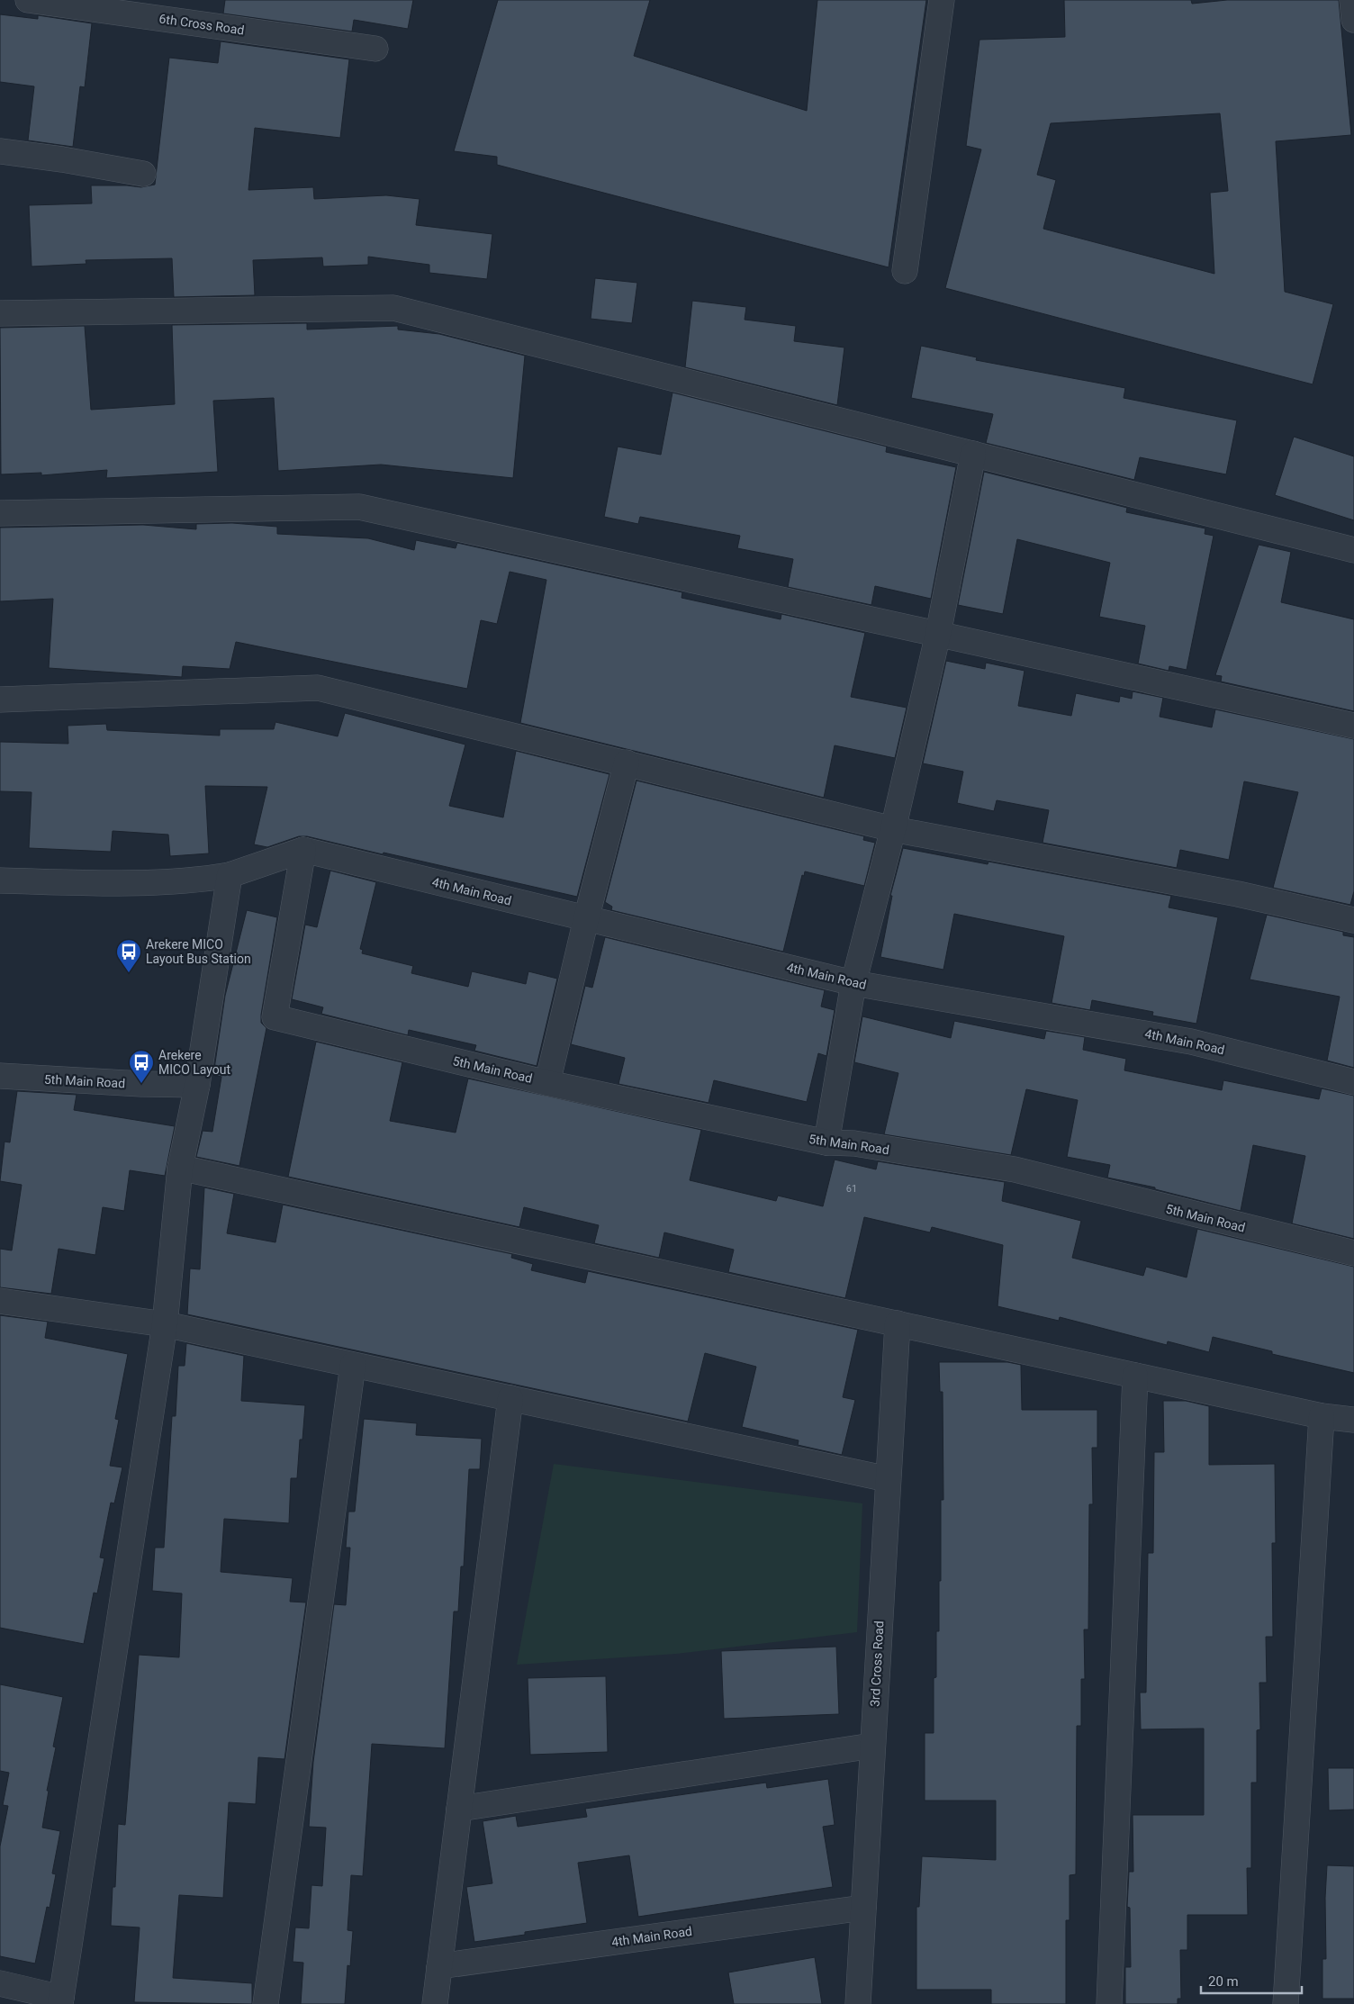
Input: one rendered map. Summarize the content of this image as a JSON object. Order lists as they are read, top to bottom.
{
  "streets": {
    "street": [
      "6th Cross Road",
      "4th Main Road",
      "5th Main Road",
      "3rd Cross Road"
    ]
  },
  "crossings": [
    ["4th Main Road", "5th Main Road"],
    ["4th Main Road", "3rd Cross Road"]
  ],
  "places": {
    "bus stop": ["Arekere MICO Layout Bus Station", "Arekere MICO Layout"]
  },
  "house_numbers": ["61"],
  "scale_bar": "20 m"
}
